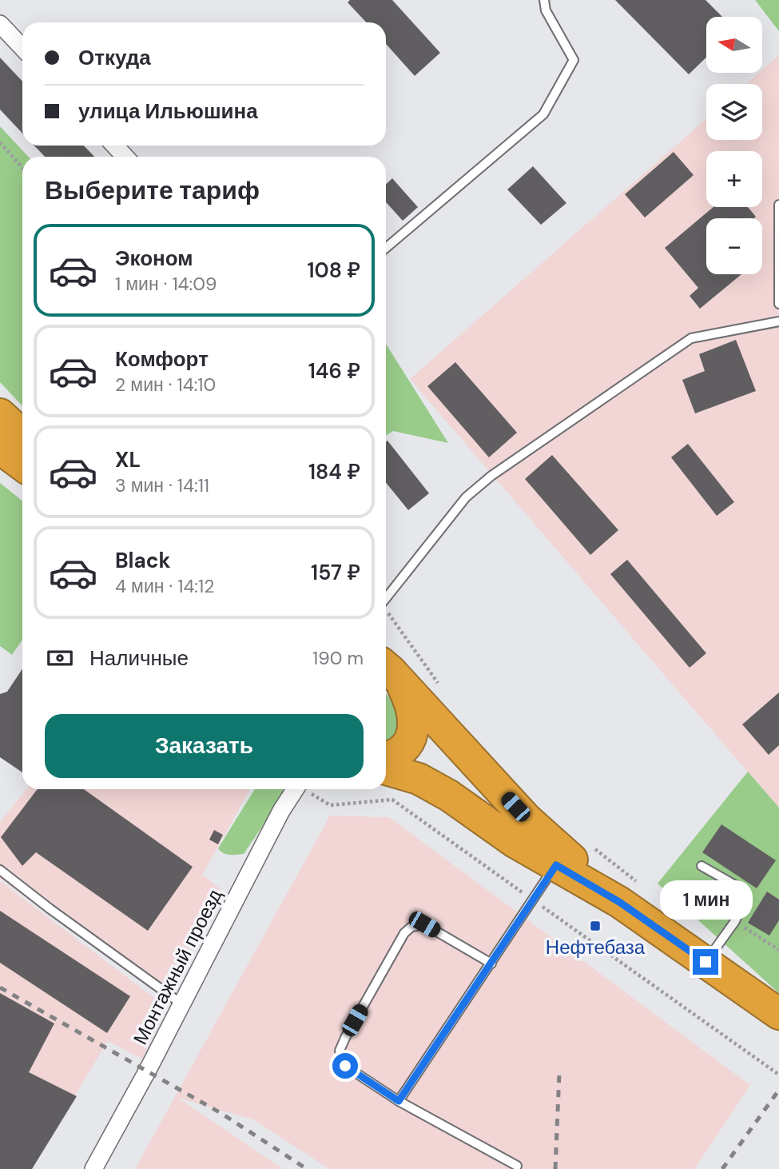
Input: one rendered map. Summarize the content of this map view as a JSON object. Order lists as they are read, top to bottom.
{
  "streets": {
    "street": ["Монтажный проезд"]
  },
  "places": {
    "transit": ["Нефтебаза"]
  },
  "north": "left",
  "page": {
    "map_buttons": ["+", "−"],
    "banner": ["Откуда", "улица Ильюшина"],
    "heading": "Выберите тариф",
    "list": [
      {
        "name": "Эконом",
        "note": "1 мин · 14:09",
        "value": "108 ₽"
      },
      {
        "name": "Комфорт",
        "note": "2 мин · 14:10",
        "value": "146 ₽"
      },
      {
        "name": "XL",
        "note": "3 мин · 14:11",
        "value": "184 ₽"
      },
      {
        "name": "Black",
        "note": "4 мин · 14:12",
        "value": "157 ₽"
      }
    ],
    "pay": ["Наличные", "190 m"],
    "buttons": "Заказать",
    "bubble": "1 мин"
  }
}
